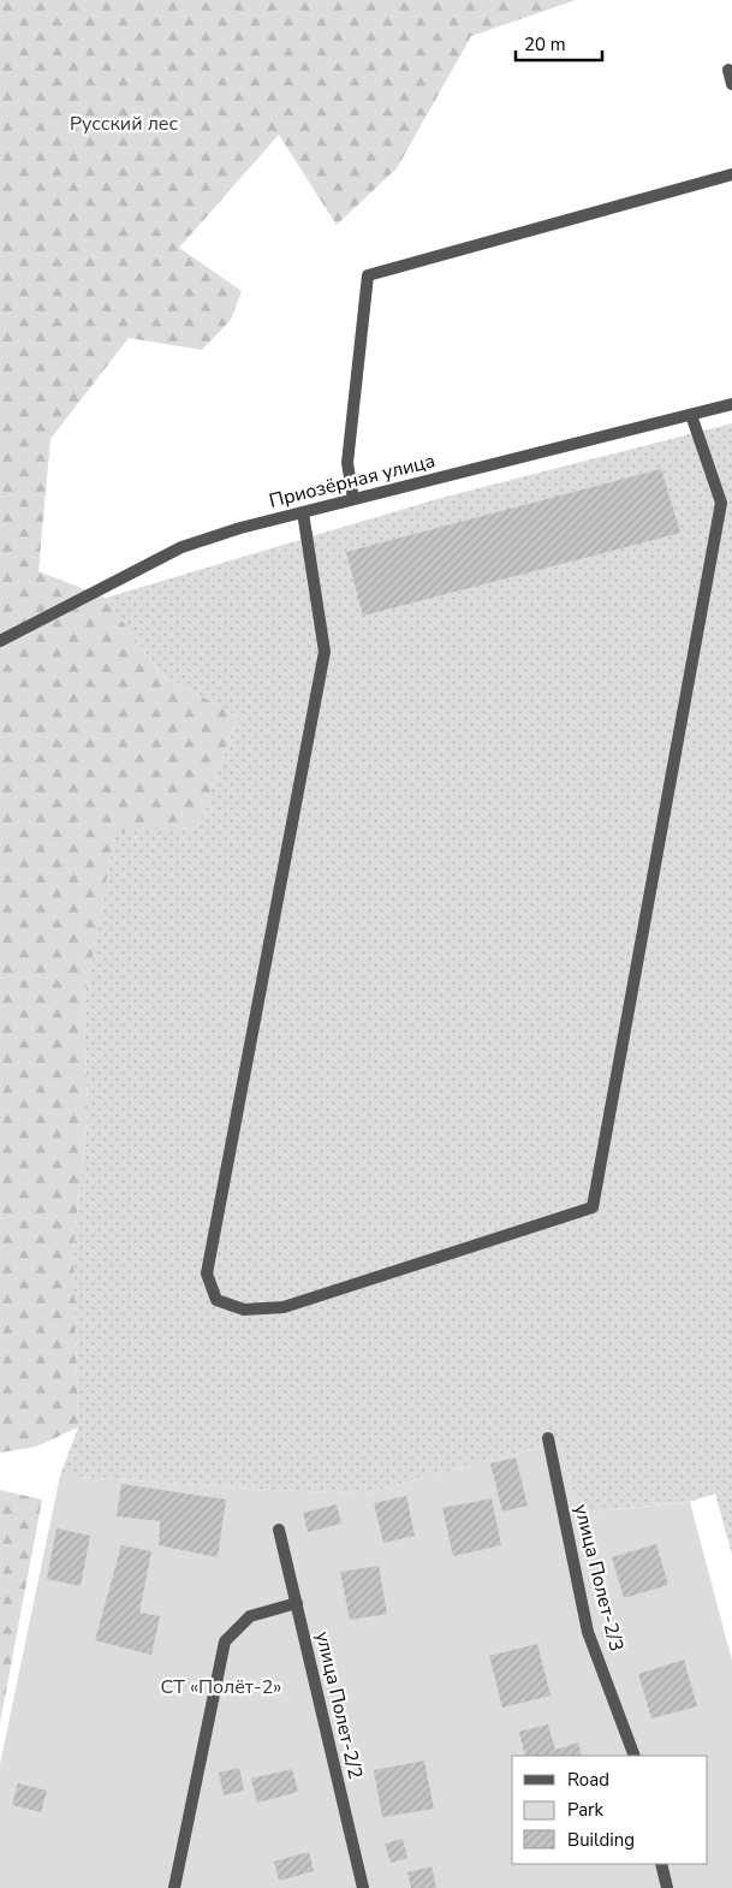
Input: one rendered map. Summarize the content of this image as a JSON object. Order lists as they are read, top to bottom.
{
  "streets": {
    "street": ["Приозёрная улица", "улица Полет-2/3", "улица Полет-2/2"]
  },
  "parks": ["Русский лес", "СТ «Полёт-2»"],
  "legend": ["Road", "Park", "Building"],
  "scale_bar": "20 m"
}
